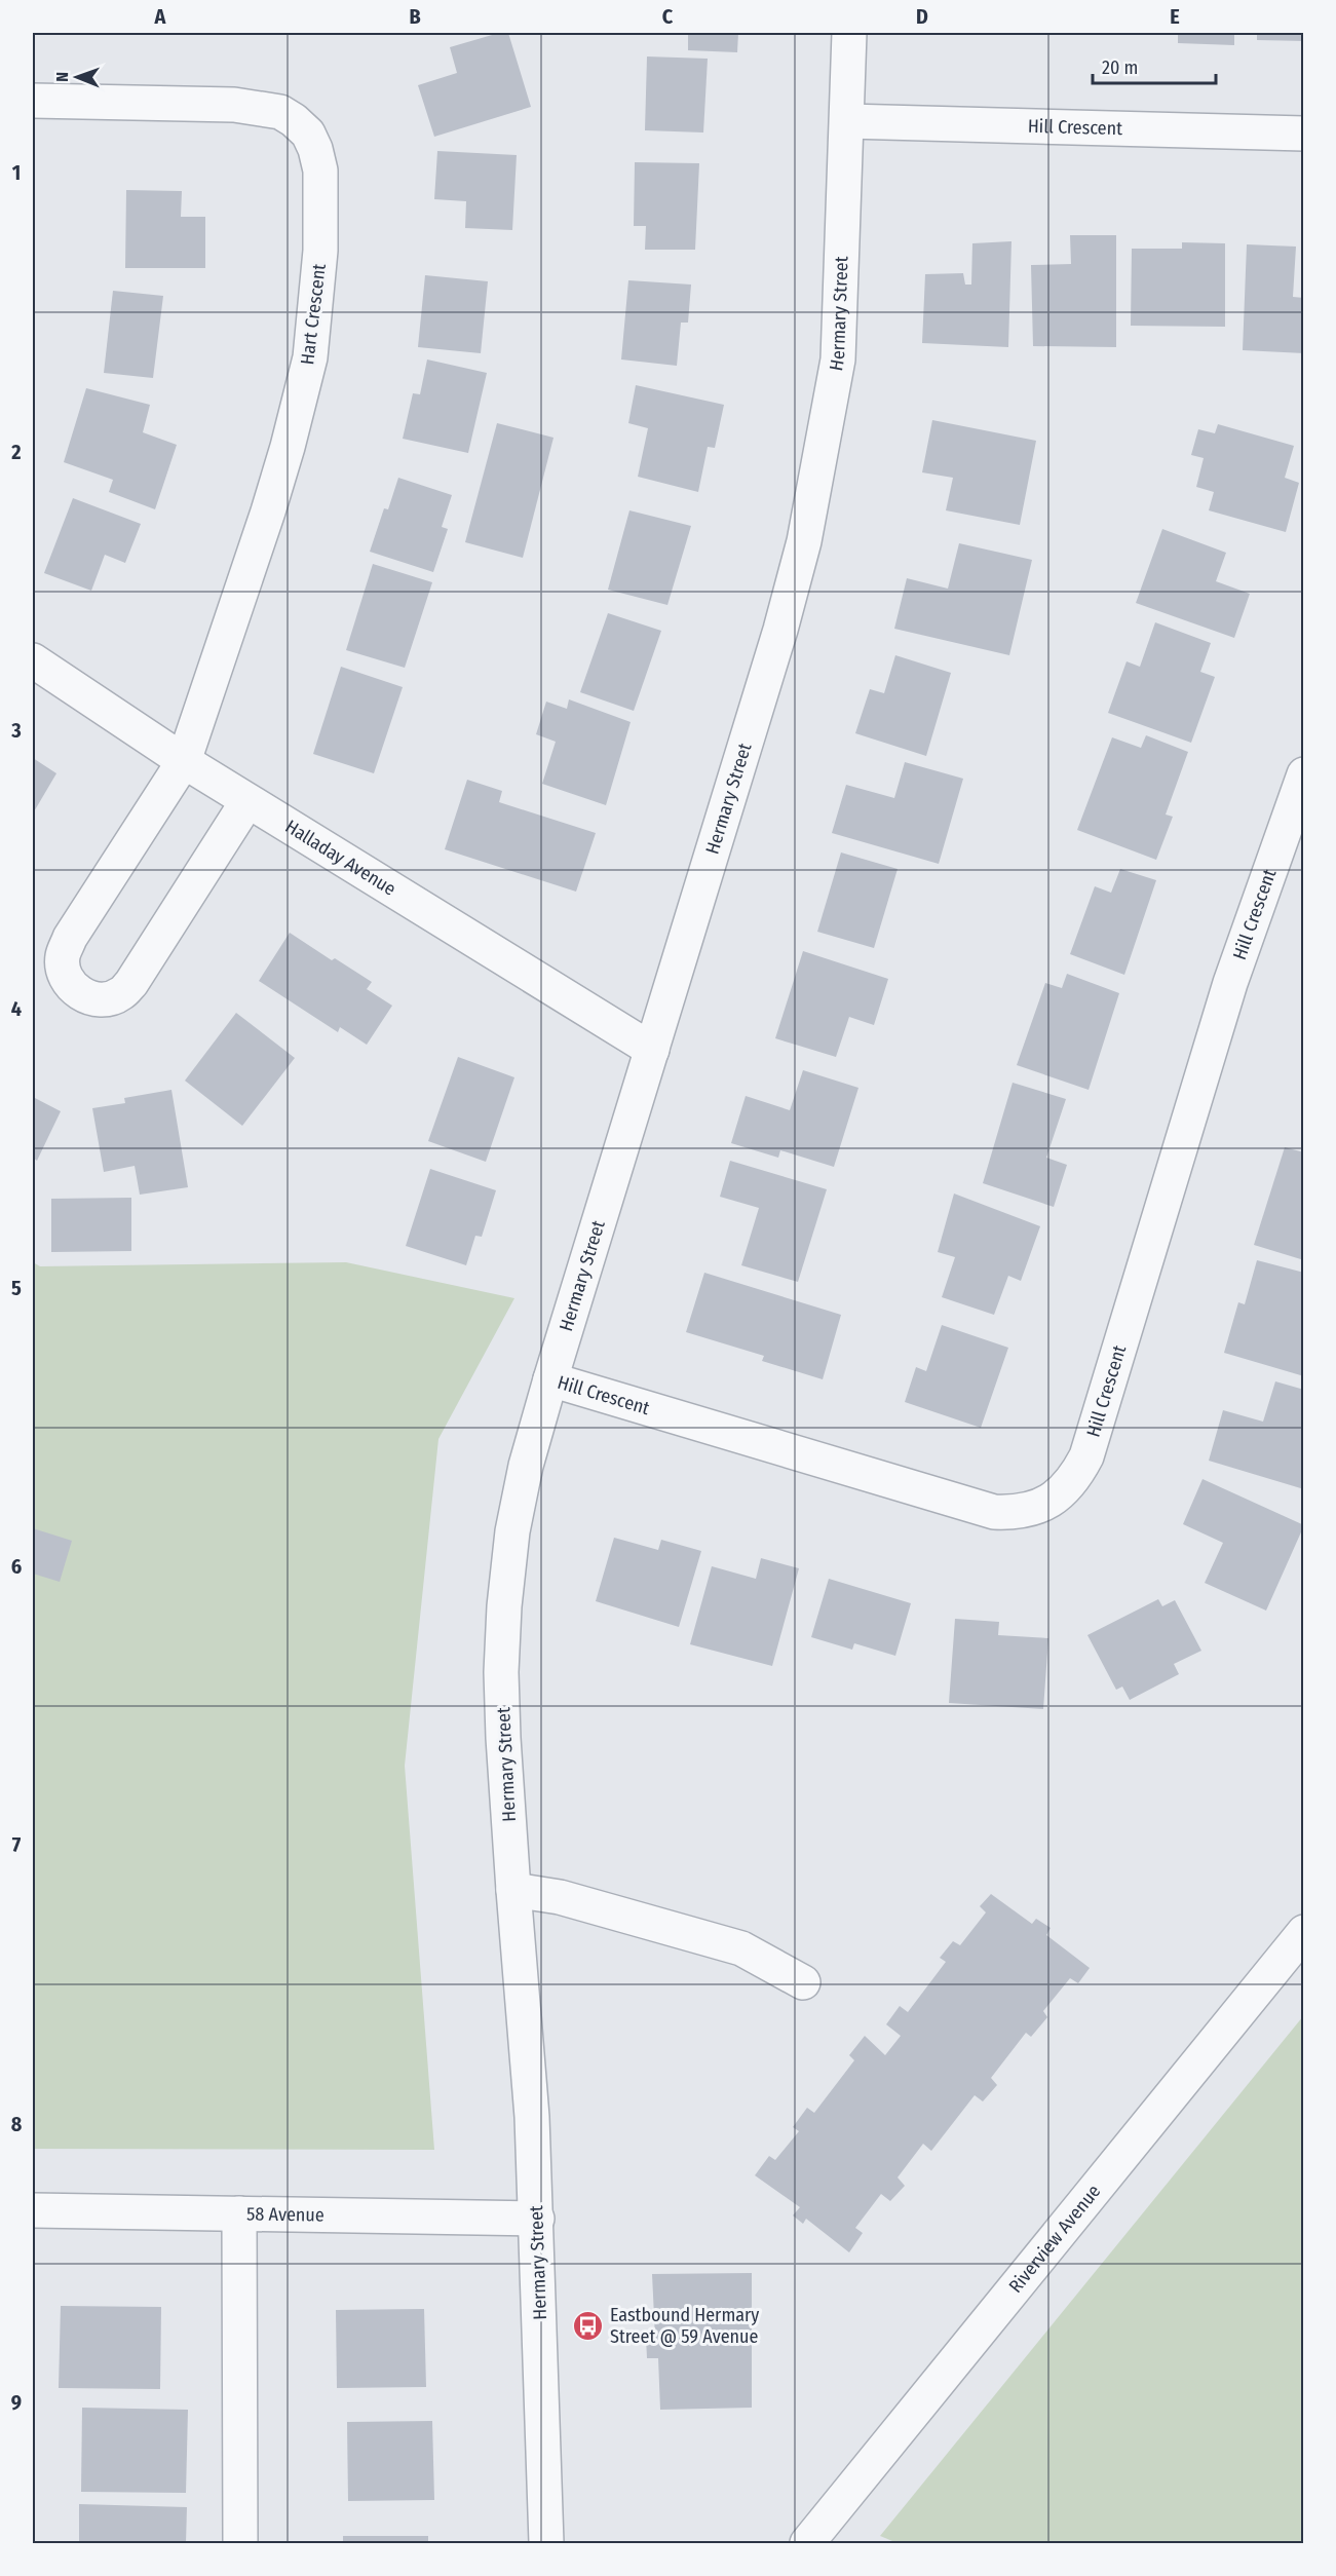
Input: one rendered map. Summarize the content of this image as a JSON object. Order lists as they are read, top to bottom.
{
  "streets": {
    "street": [
      "Hill Crescent",
      "Hermary Street",
      "Hart Crescent",
      "Halladay Avenue",
      "58 Avenue",
      "Riverview Avenue"
    ]
  },
  "crossings": [
    ["Hill Crescent", "Hermary Street"],
    ["Hermary Street", "Halladay Avenue"],
    ["Hermary Street", "58 Avenue"],
    ["Hart Crescent", "Halladay Avenue"]
  ],
  "places": {
    "bus stop": ["Eastbound Hermary Street @ 59 Avenue"]
  },
  "scale_bar": "20 m",
  "north": "left",
  "grid": {
    "columns": [
      "A",
      "B",
      "C",
      "D",
      "E"
    ],
    "rows": [
      "1",
      "2",
      "3",
      "4",
      "5",
      "6",
      "7",
      "8",
      "9"
    ]
  }
}
